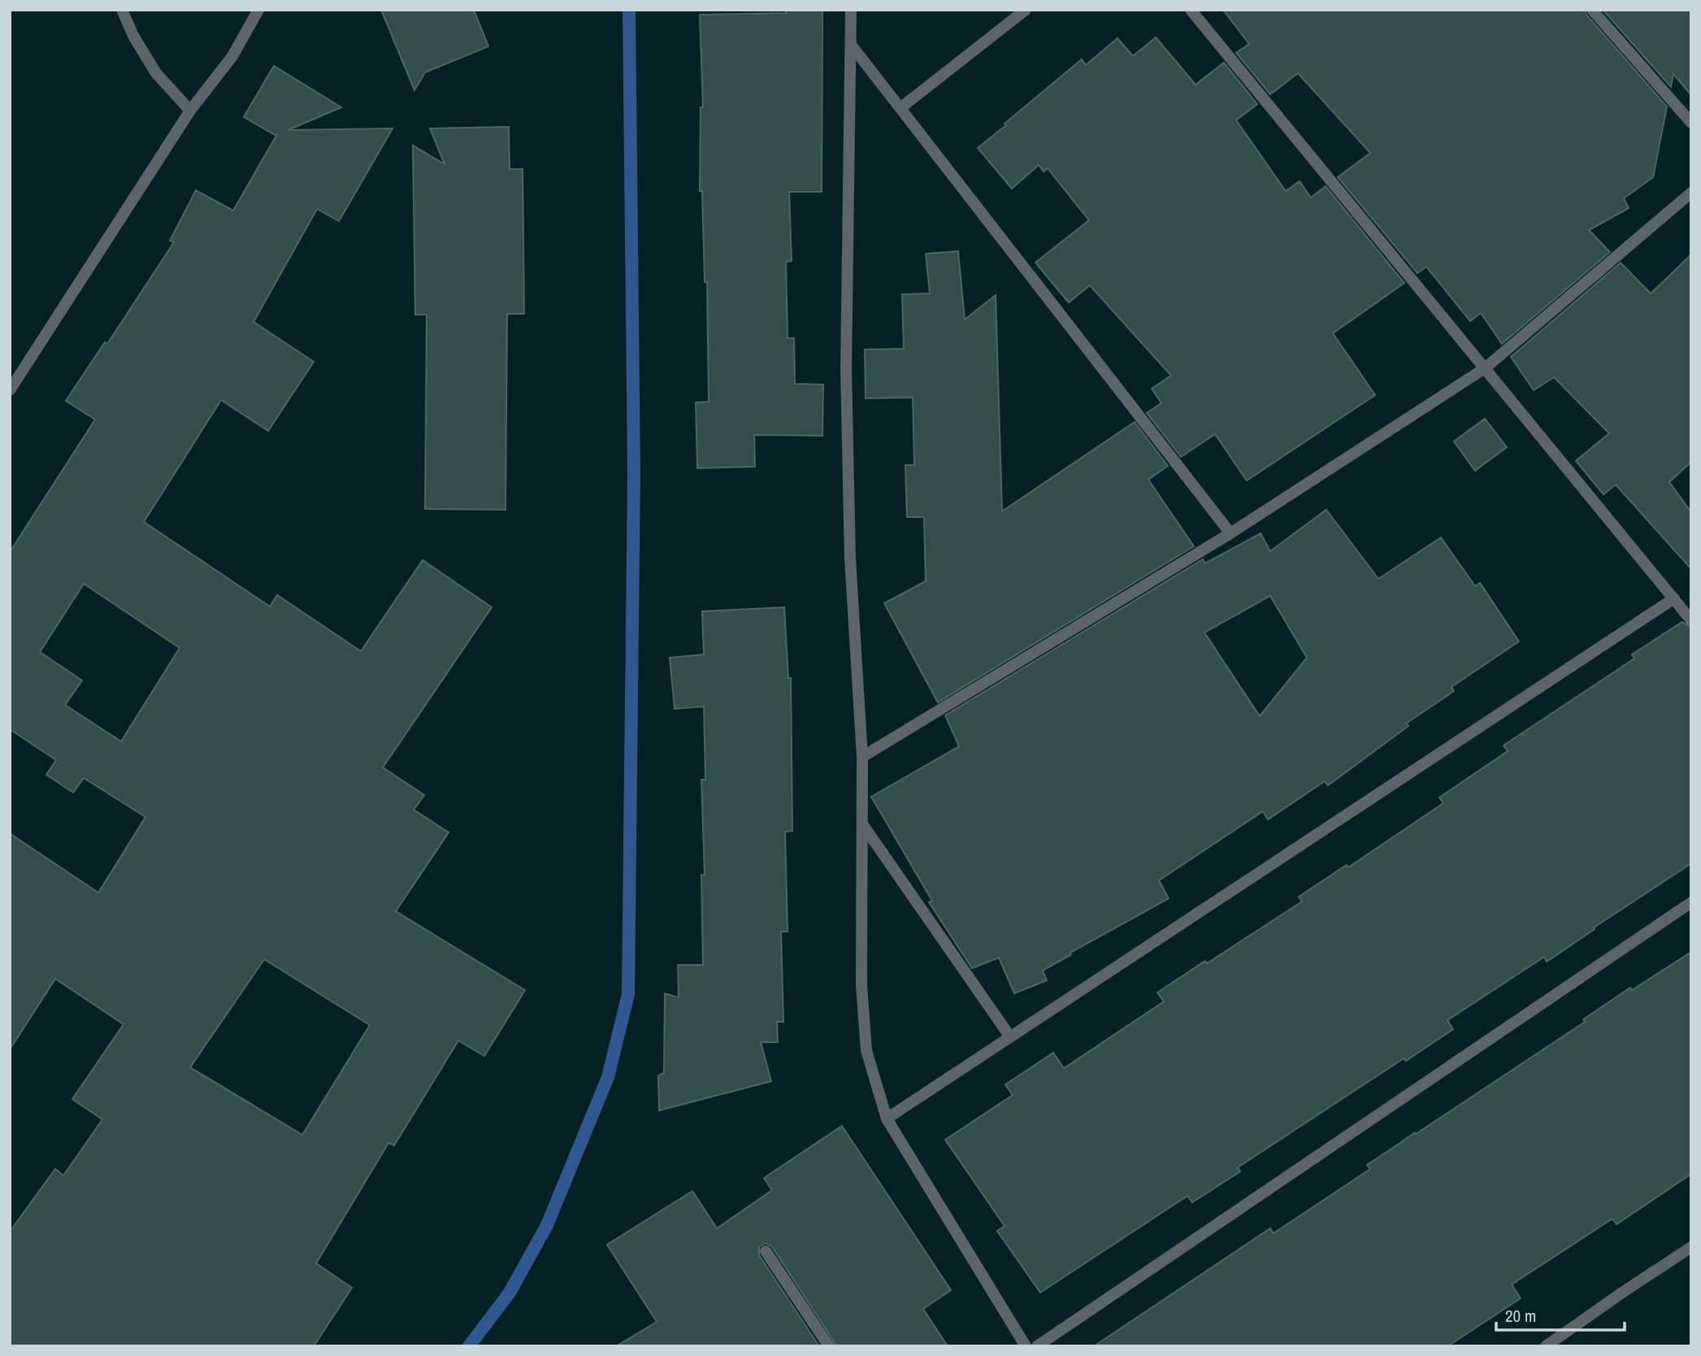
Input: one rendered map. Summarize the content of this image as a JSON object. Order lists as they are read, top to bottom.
{
  "scale_bar": "20 m"
}
